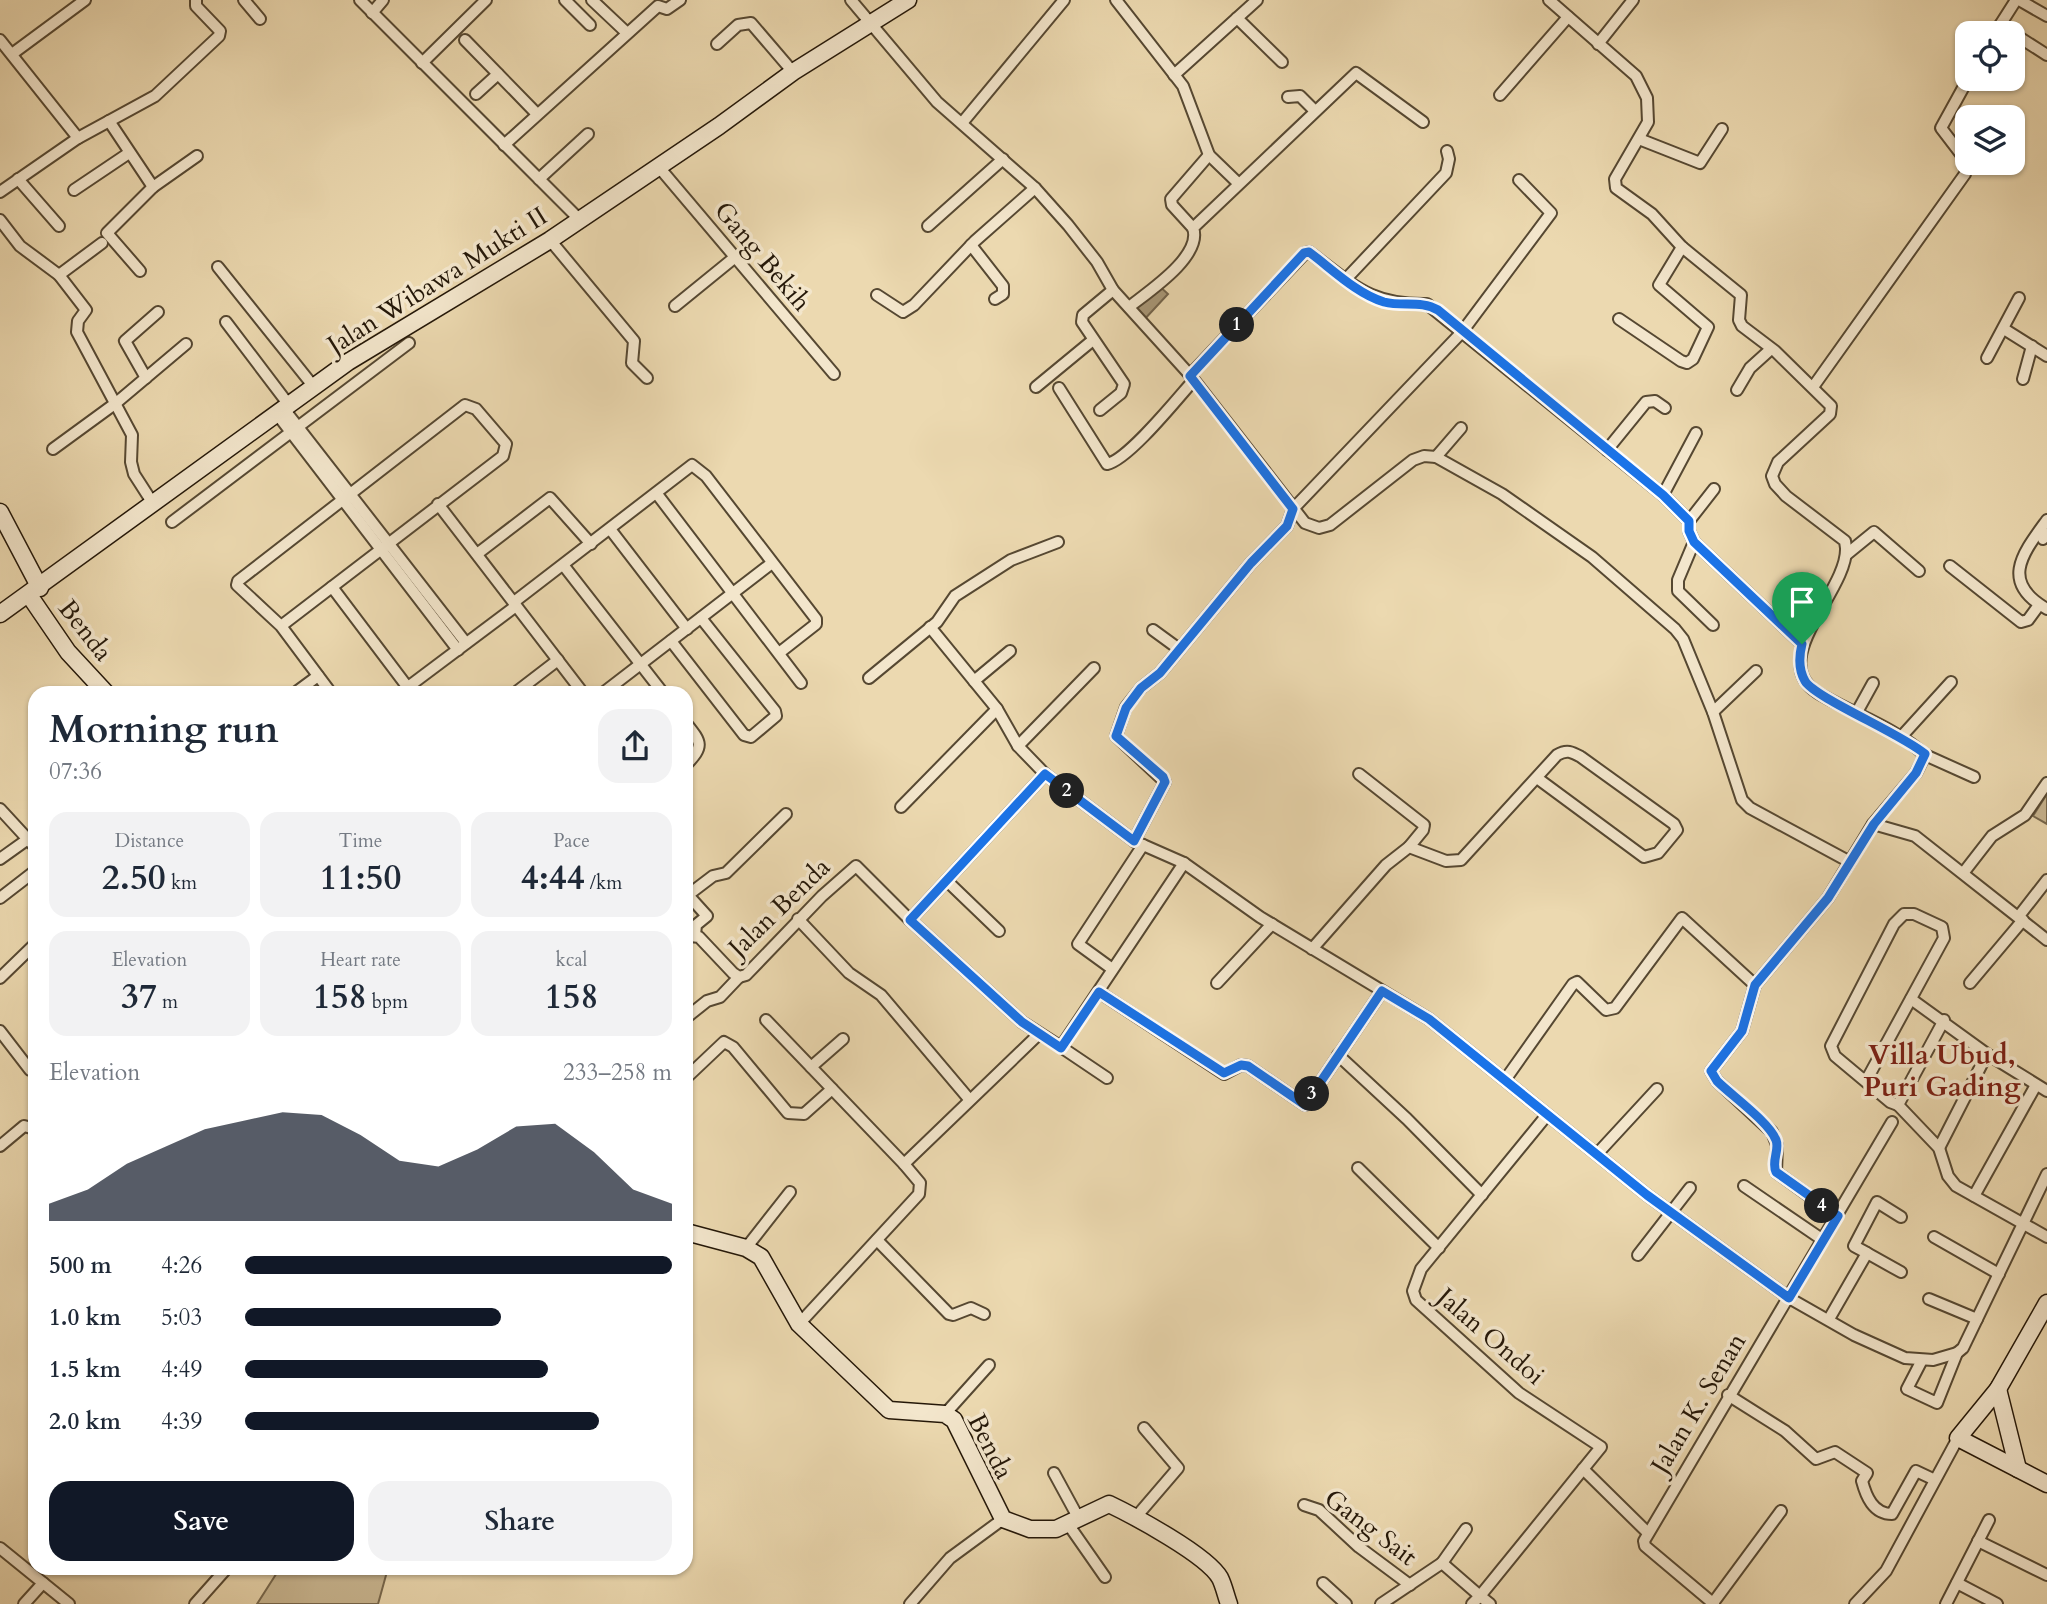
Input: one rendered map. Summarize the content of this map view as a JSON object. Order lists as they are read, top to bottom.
{
  "streets": {
    "street": [
      "Gang Bekih",
      "Jalan Wibawa Mukti II",
      "Benda",
      "Jalan Benda",
      "Jalan Ondoi",
      "Jalan K. Senan",
      "Gang Sait"
    ]
  },
  "crossings": [
    ["Gang Bekih", "Jalan Wibawa Mukti II"],
    ["Jalan Wibawa Mukti II", "Benda"]
  ],
  "districts": ["Villa Ubud, Puri Gading"],
  "page": {
    "pins": [
      "1",
      "2",
      "3",
      "4"
    ],
    "heading": ["Morning run", "07:36"],
    "stats": [
      ["Distance", "2.50 km"],
      ["Time", "11:50"],
      ["Pace", "4:44 /km"],
      ["Elevation", "37 m"],
      ["Heart rate", "158 bpm"],
      ["kcal", "158"]
    ],
    "chart": ["Elevation", "233–258 m"],
    "list": [
      {
        "name": "500 m",
        "note": "4:26"
      },
      {
        "name": "1.0 km",
        "note": "5:03"
      },
      {
        "name": "1.5 km",
        "note": "4:49"
      },
      {
        "name": "2.0 km",
        "note": "4:39"
      }
    ],
    "buttons": ["Save", "Share"]
  }
}
